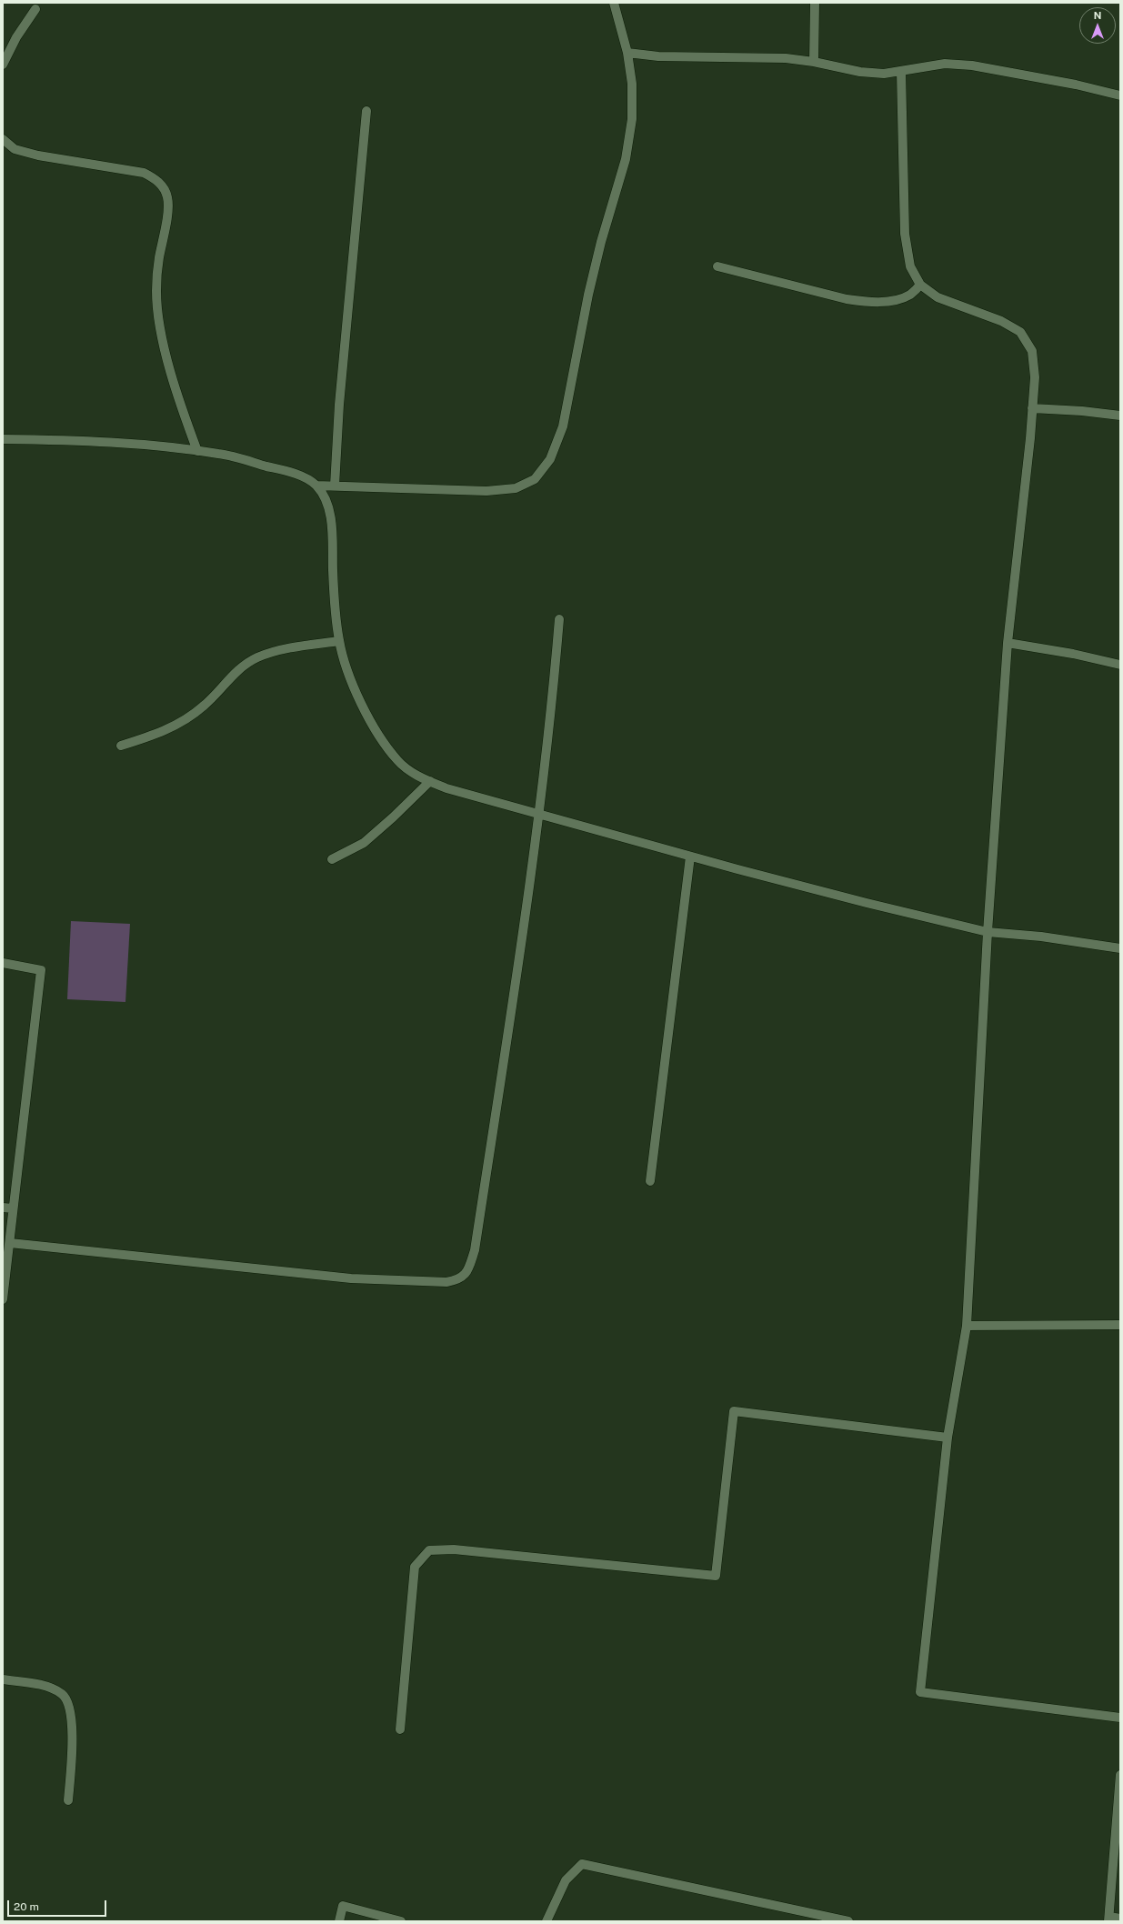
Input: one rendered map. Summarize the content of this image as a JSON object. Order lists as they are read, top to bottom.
{
  "scale_bar": "20 m",
  "north": "top"
}
